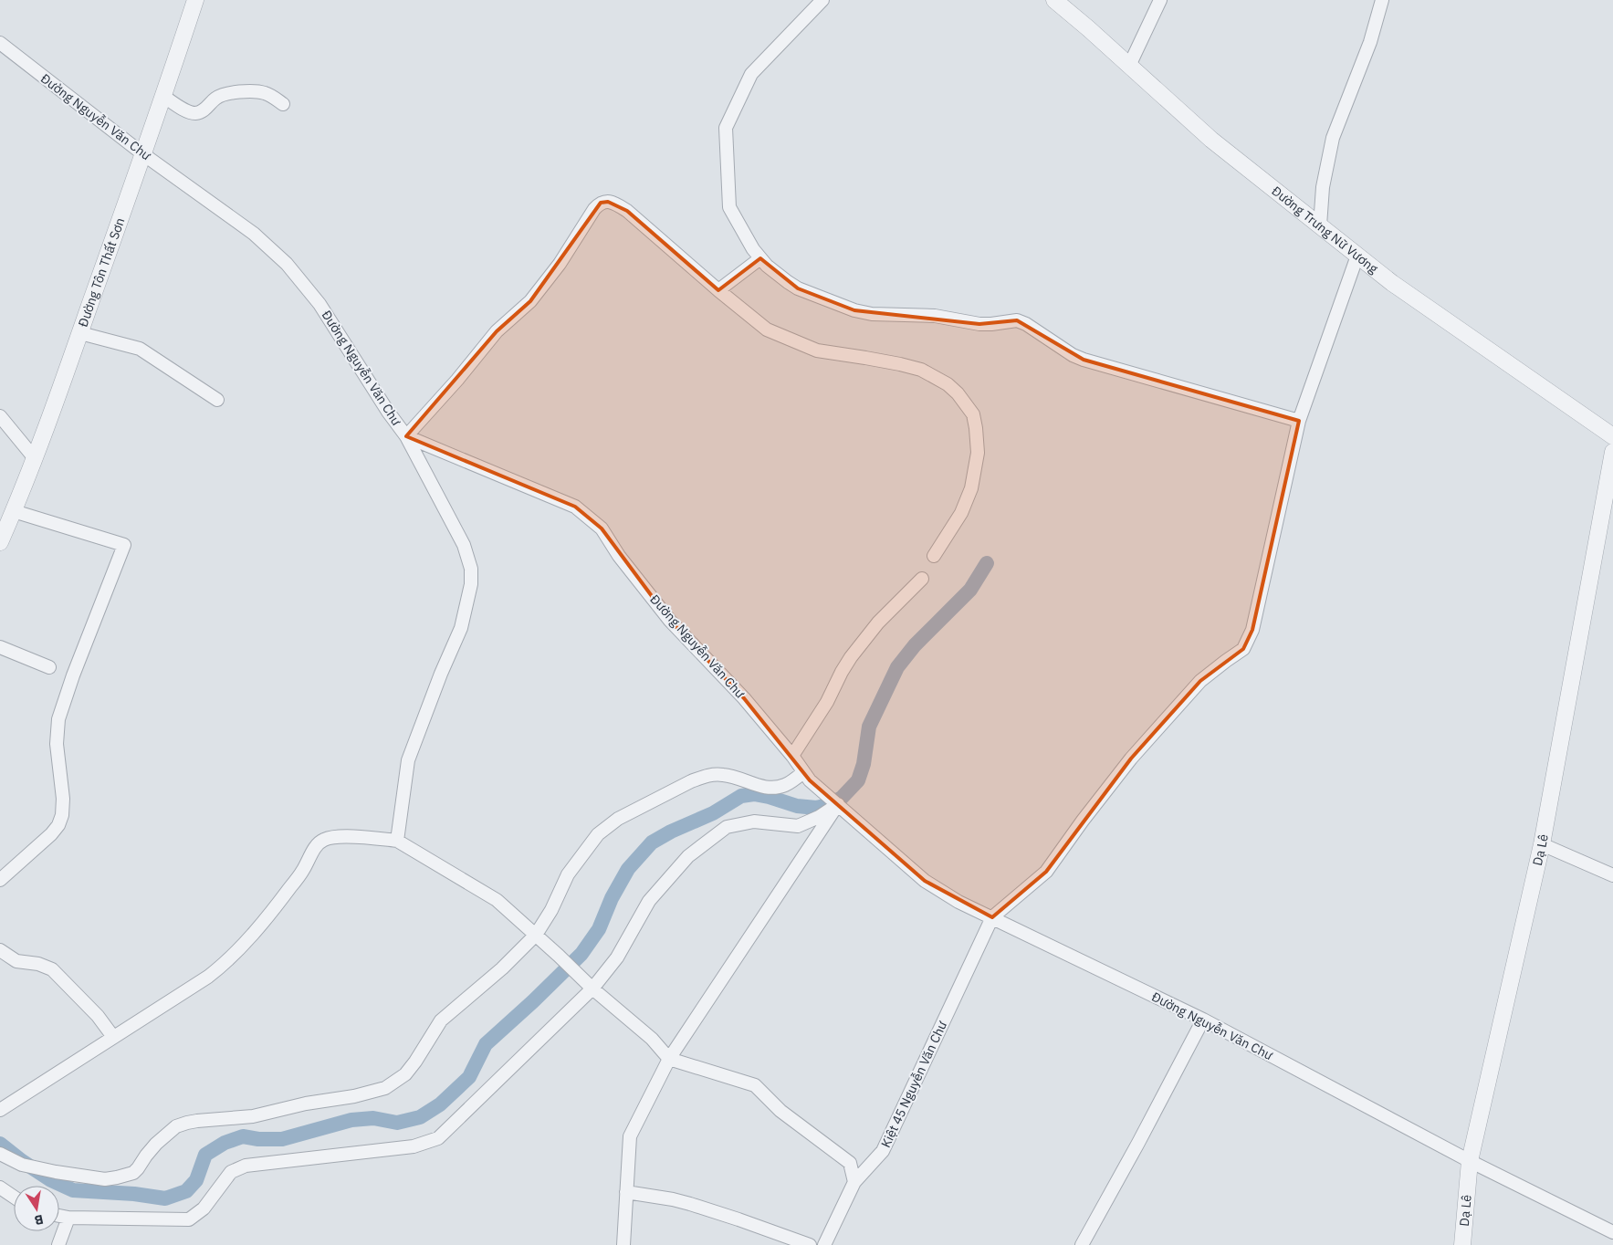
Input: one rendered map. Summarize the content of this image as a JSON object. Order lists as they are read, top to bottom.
{
  "streets": {
    "street": [
      "Đường Nguyễn Văn Chư",
      "Đường Trưng Nữ Vương",
      "Đường Tôn Thất Sơn",
      "Dạ Lê",
      "Kiệt 45 Nguyễn Văn Chư"
    ]
  },
  "crossings": [
    ["Đường Nguyễn Văn Chư", "Đường Tôn Thất Sơn"],
    ["Đường Nguyễn Văn Chư", "Dạ Lê"],
    ["Đường Nguyễn Văn Chư", "Kiệt 45 Nguyễn Văn Chư"]
  ],
  "north": "bottom"
}
